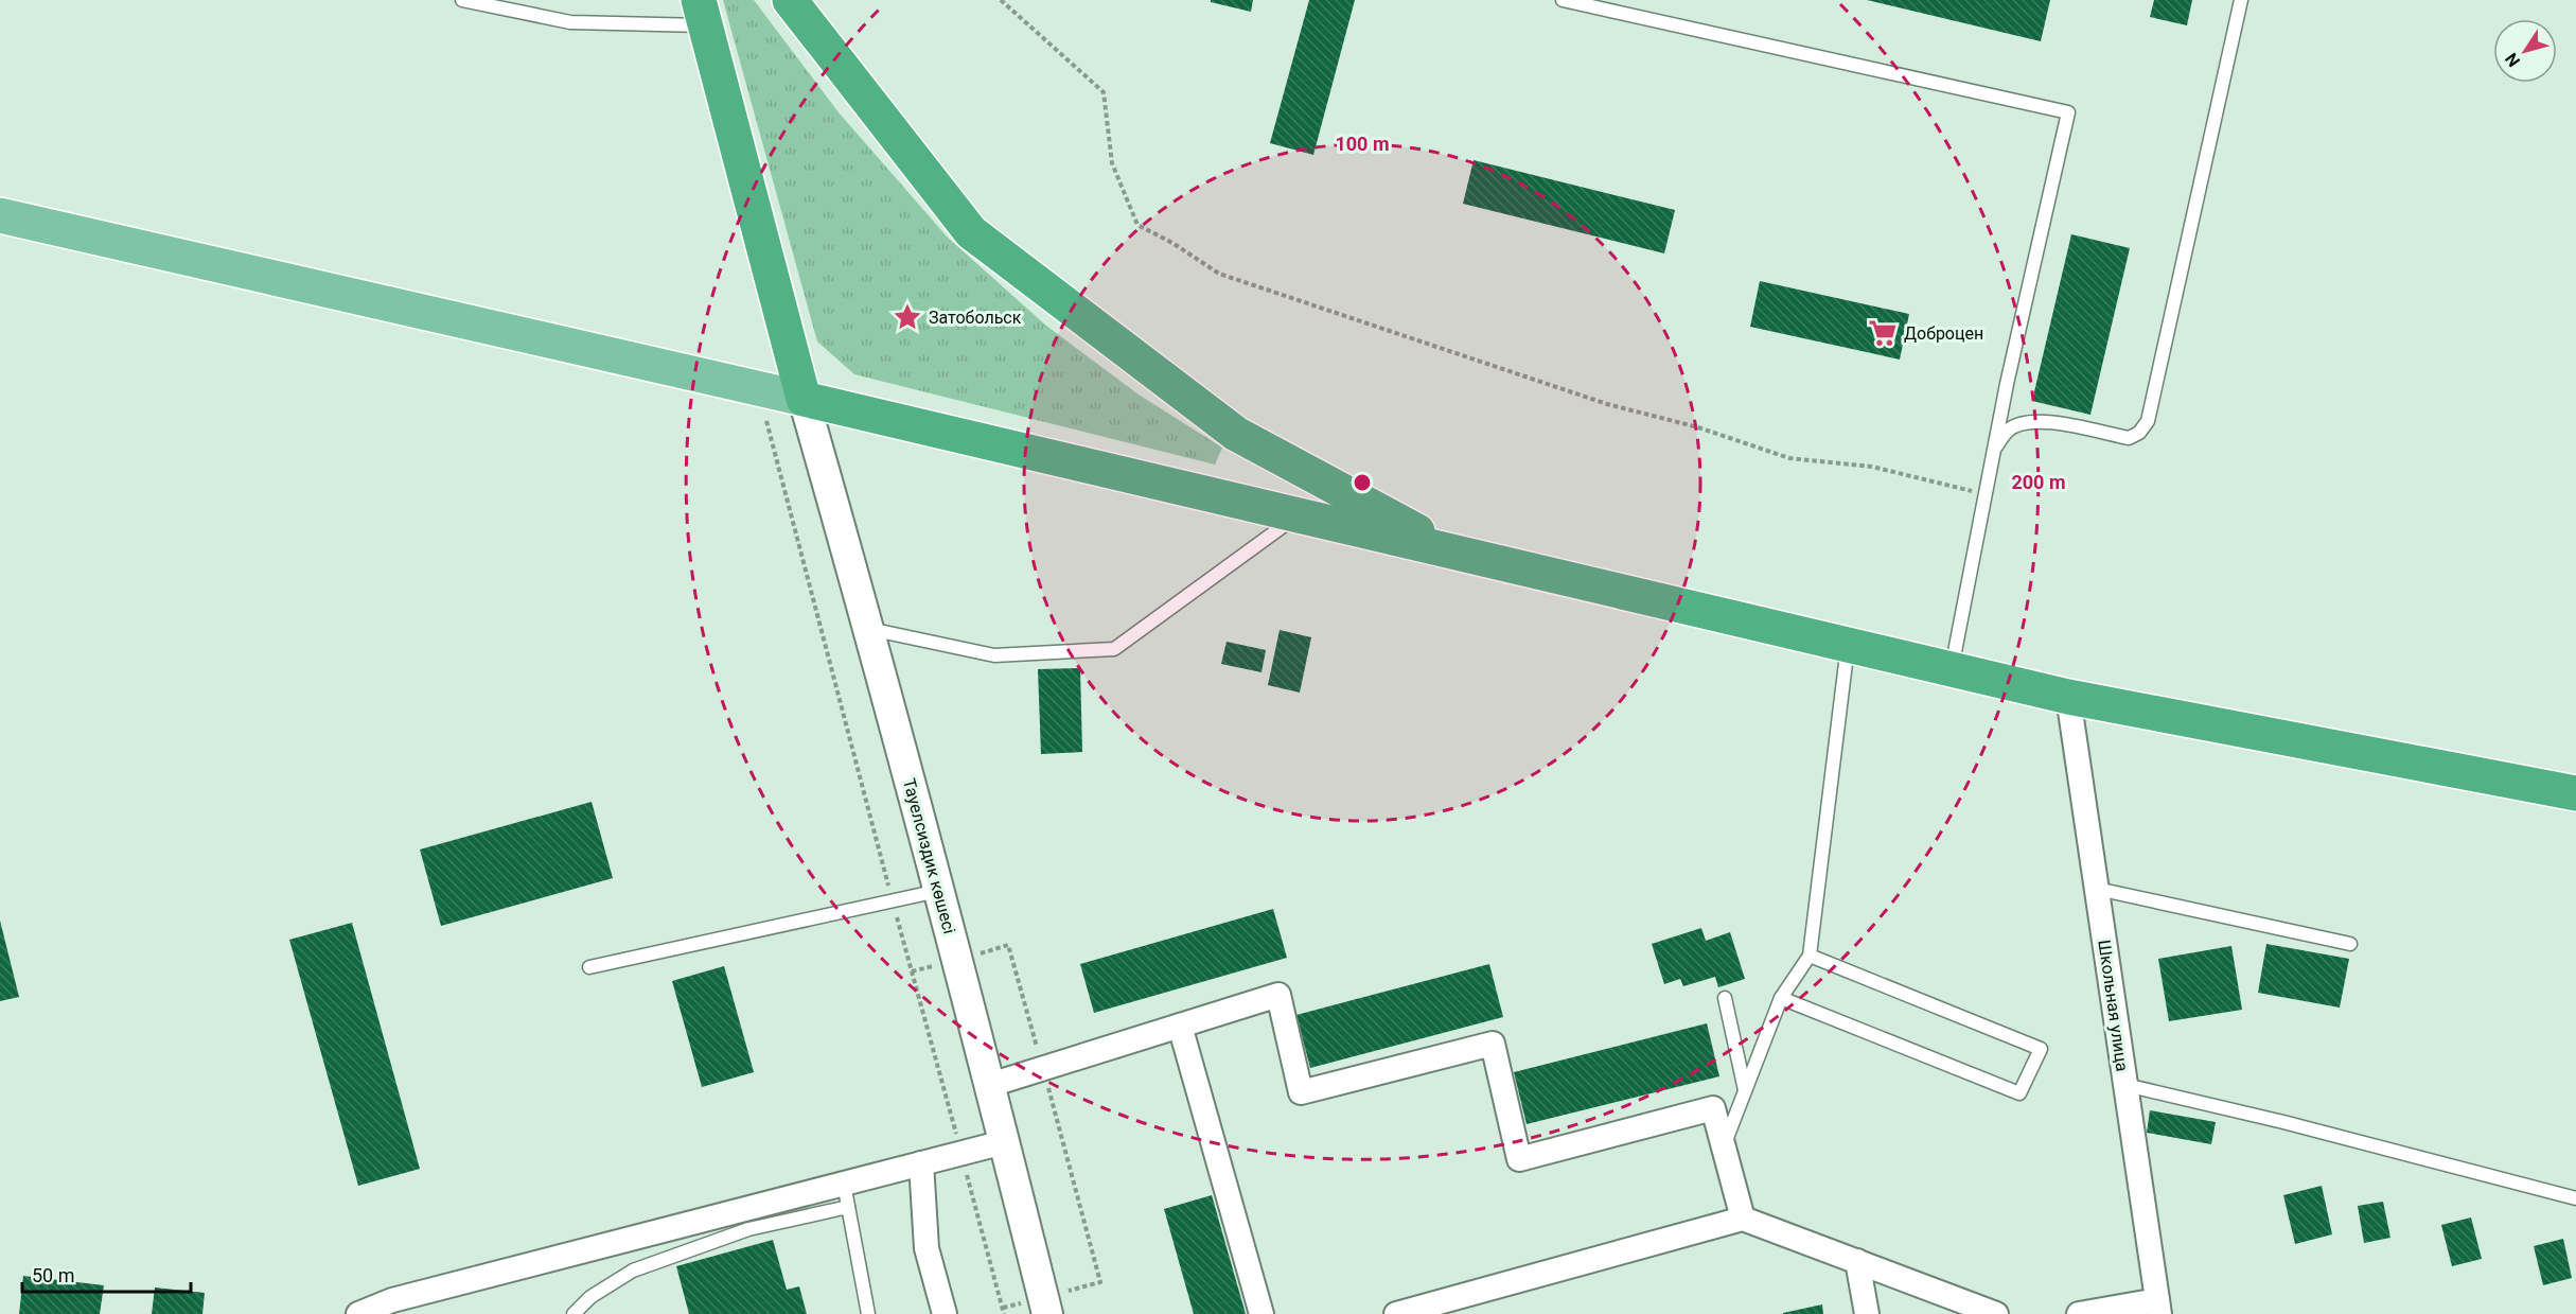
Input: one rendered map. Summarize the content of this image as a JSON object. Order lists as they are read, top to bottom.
{
  "streets": {
    "street": ["Тауелсиздик көшесі", "Школьная улица"]
  },
  "places": {
    "place": ["Затобольск"],
    "supermarket": ["Доброцен"]
  },
  "scale_bar": "50 m",
  "north": "bottom left",
  "rings": ["100 m", "200 m"]
}
